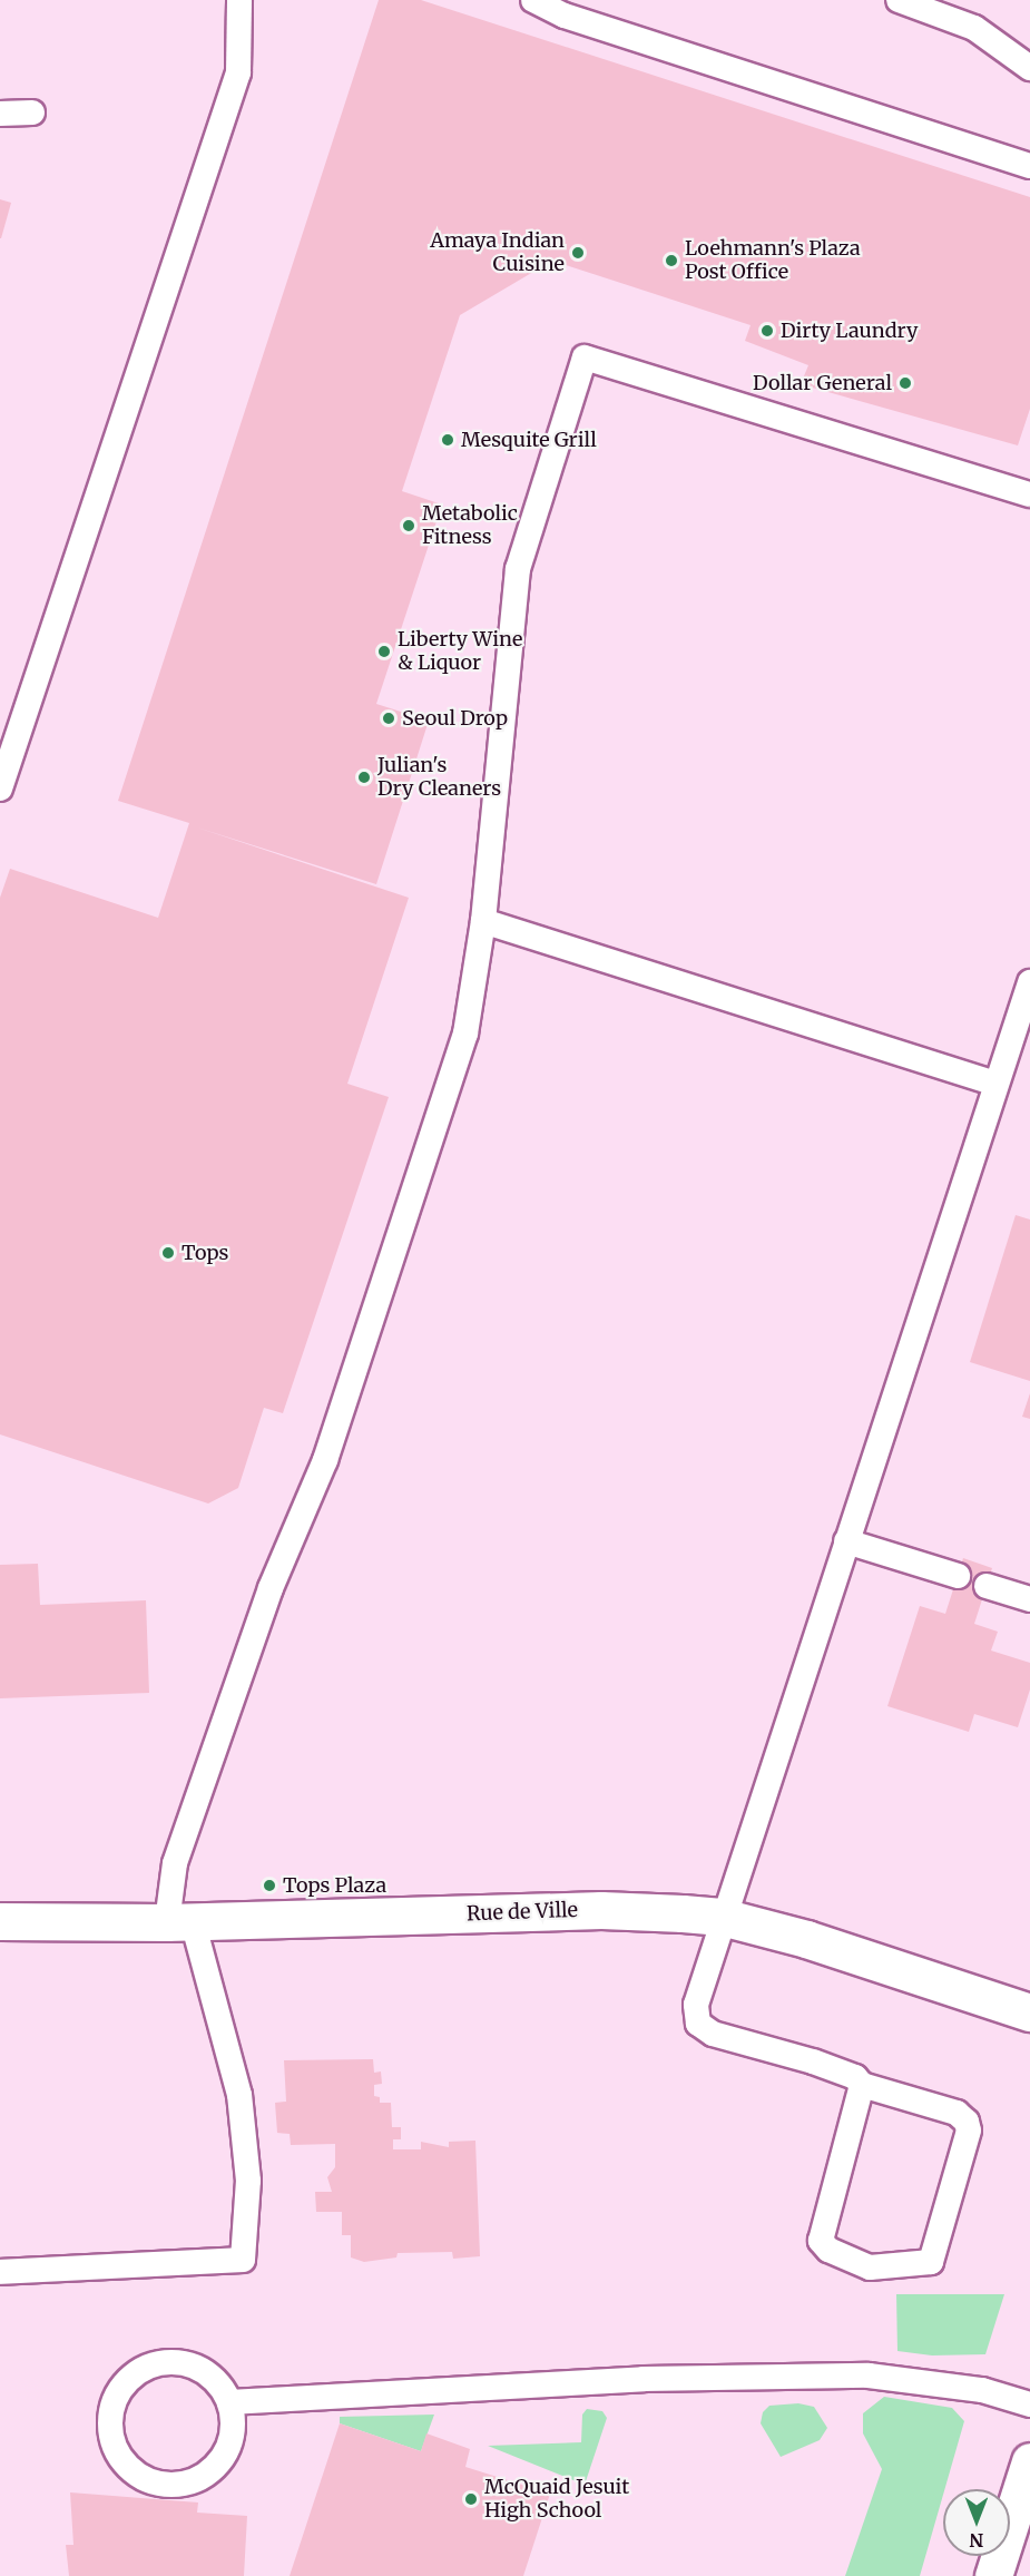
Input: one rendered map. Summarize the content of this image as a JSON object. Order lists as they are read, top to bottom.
{
  "streets": {
    "street": ["Rue de Ville"]
  },
  "places": [
    "Amaya Indian Cuisine",
    "Loehmann's Plaza Post Office",
    "Dirty Laundry",
    "Dollar General",
    "Mesquite Grill",
    "Metabolic Fitness",
    "Liberty Wine & Liquor",
    "Seoul Drop",
    "Julian's Dry Cleaners",
    "Tops",
    "Tops Plaza",
    "McQuaid Jesuit High School"
  ],
  "north": "bottom"
}
